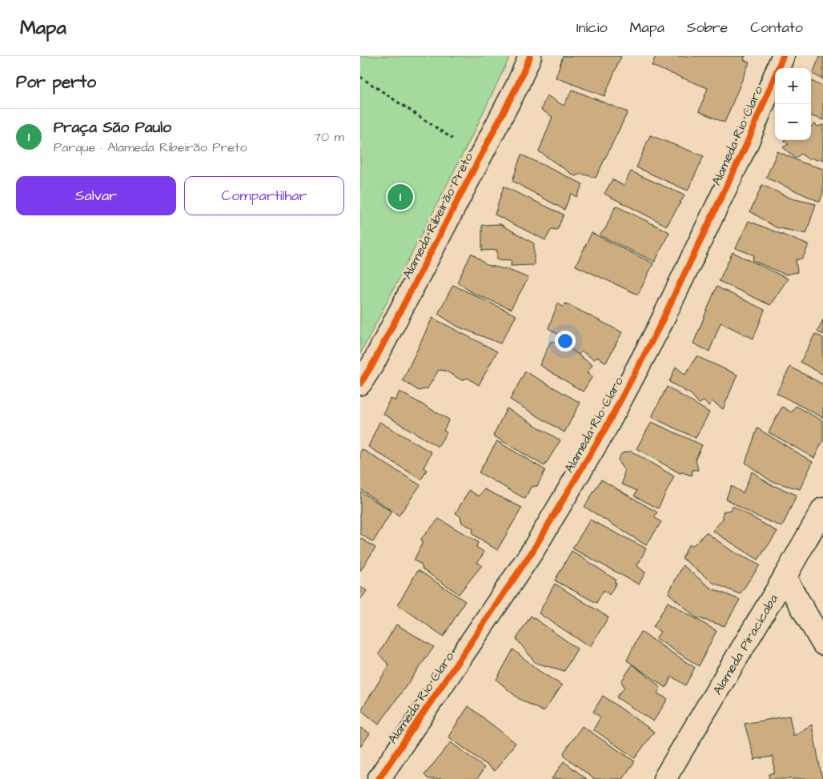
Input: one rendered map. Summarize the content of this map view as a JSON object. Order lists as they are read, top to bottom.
{
  "streets": {
    "street": ["Alameda Rio Claro", "Alameda Ribeirão Preto", "Alameda Piracicaba"]
  },
  "page": {
    "header": "Mapa",
    "nav": [
      "Início",
      "Mapa",
      "Sobre",
      "Contato"
    ],
    "heading": "Por perto",
    "map_buttons": ["+", "−"],
    "list": [
      {
        "mark": "1",
        "name": "Praça São Paulo",
        "note": "Parque · Alameda Ribeirão Preto",
        "value": "70 m"
      }
    ],
    "buttons": ["Salvar", "Compartilhar"],
    "pins": "1"
  }
}
